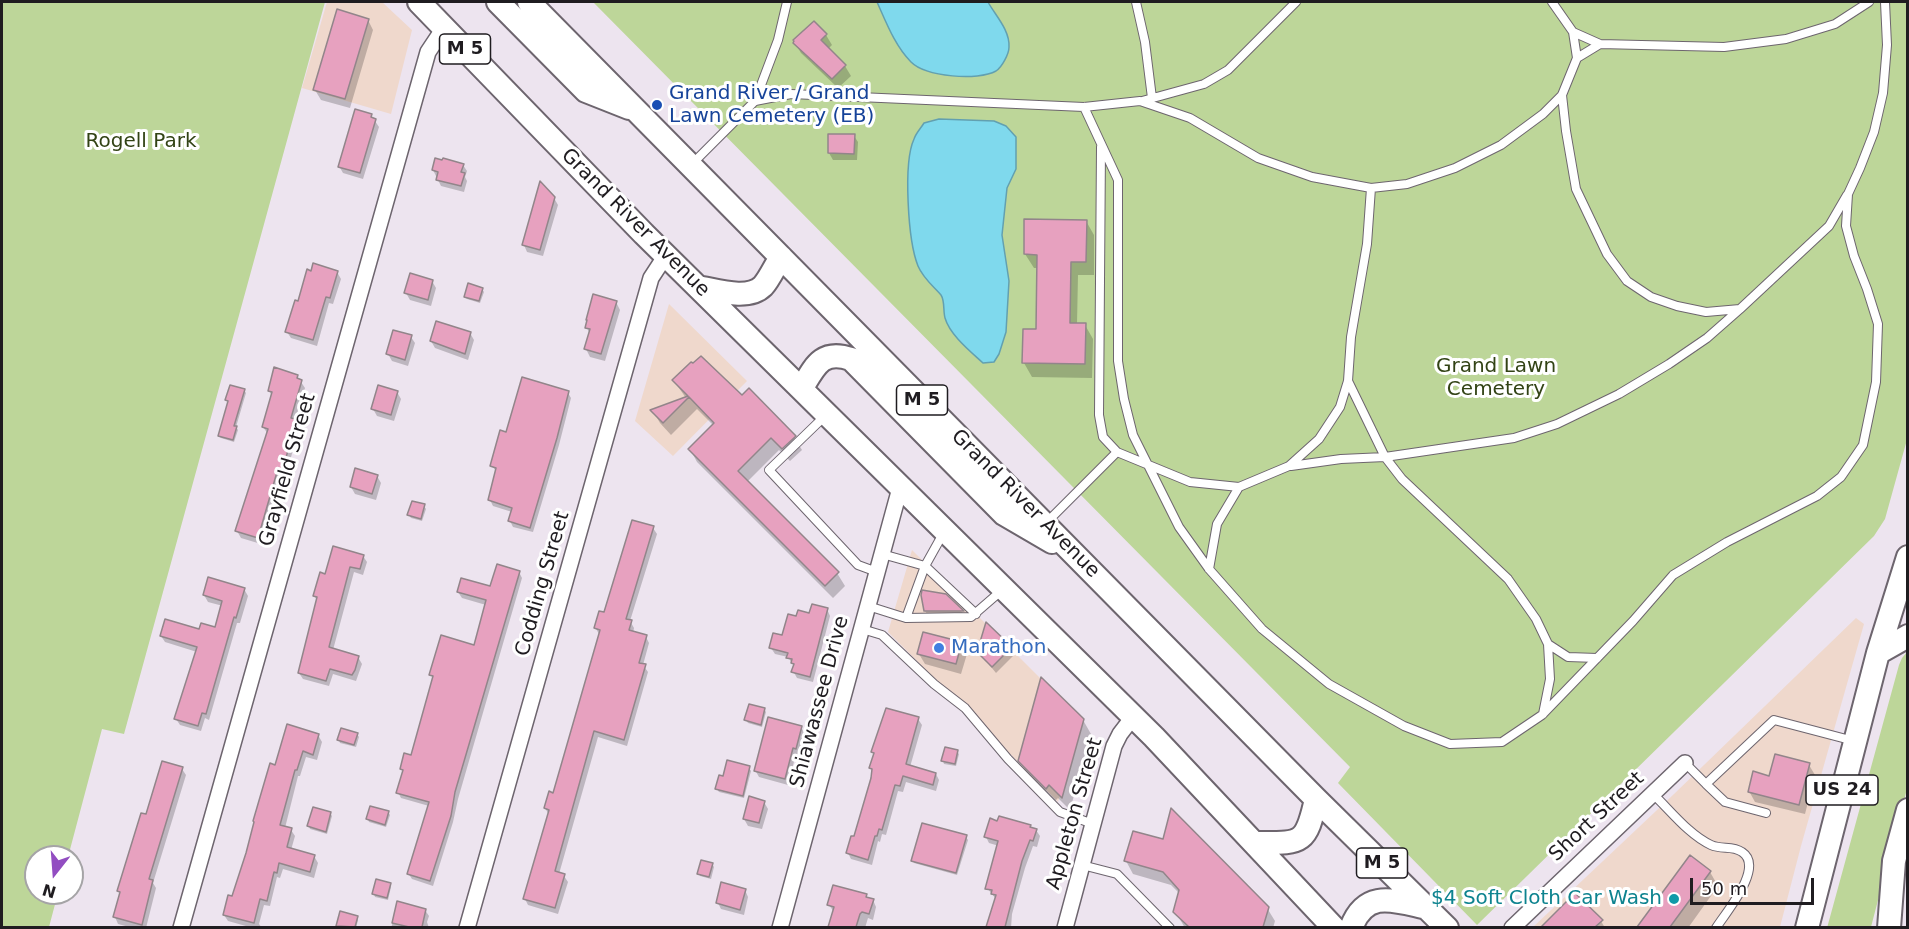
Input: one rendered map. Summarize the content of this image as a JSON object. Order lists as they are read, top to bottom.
{
  "streets": {
    "main road": ["M 5", "Grand River Avenue", "US 24"],
    "street": [
      "Grayfield Street",
      "Codding Street",
      "Shiawassee Drive",
      "Appleton Street",
      "Short Street"
    ]
  },
  "crossings": [
    ["Grand River Avenue", "Grayfield Street"],
    ["Grand River Avenue", "Codding Street"],
    ["Grand River Avenue", "Shiawassee Drive"],
    ["Grand River Avenue", "Appleton Street"]
  ],
  "parks": ["Rogell Park", "Grand Lawn Cemetery"],
  "places": ["Grand River / Grand Lawn Cemetery (EB)", "Marathon", "$4 Soft Cloth Car Wash"],
  "scale_bar": "50 m",
  "north": "bottom"
}
